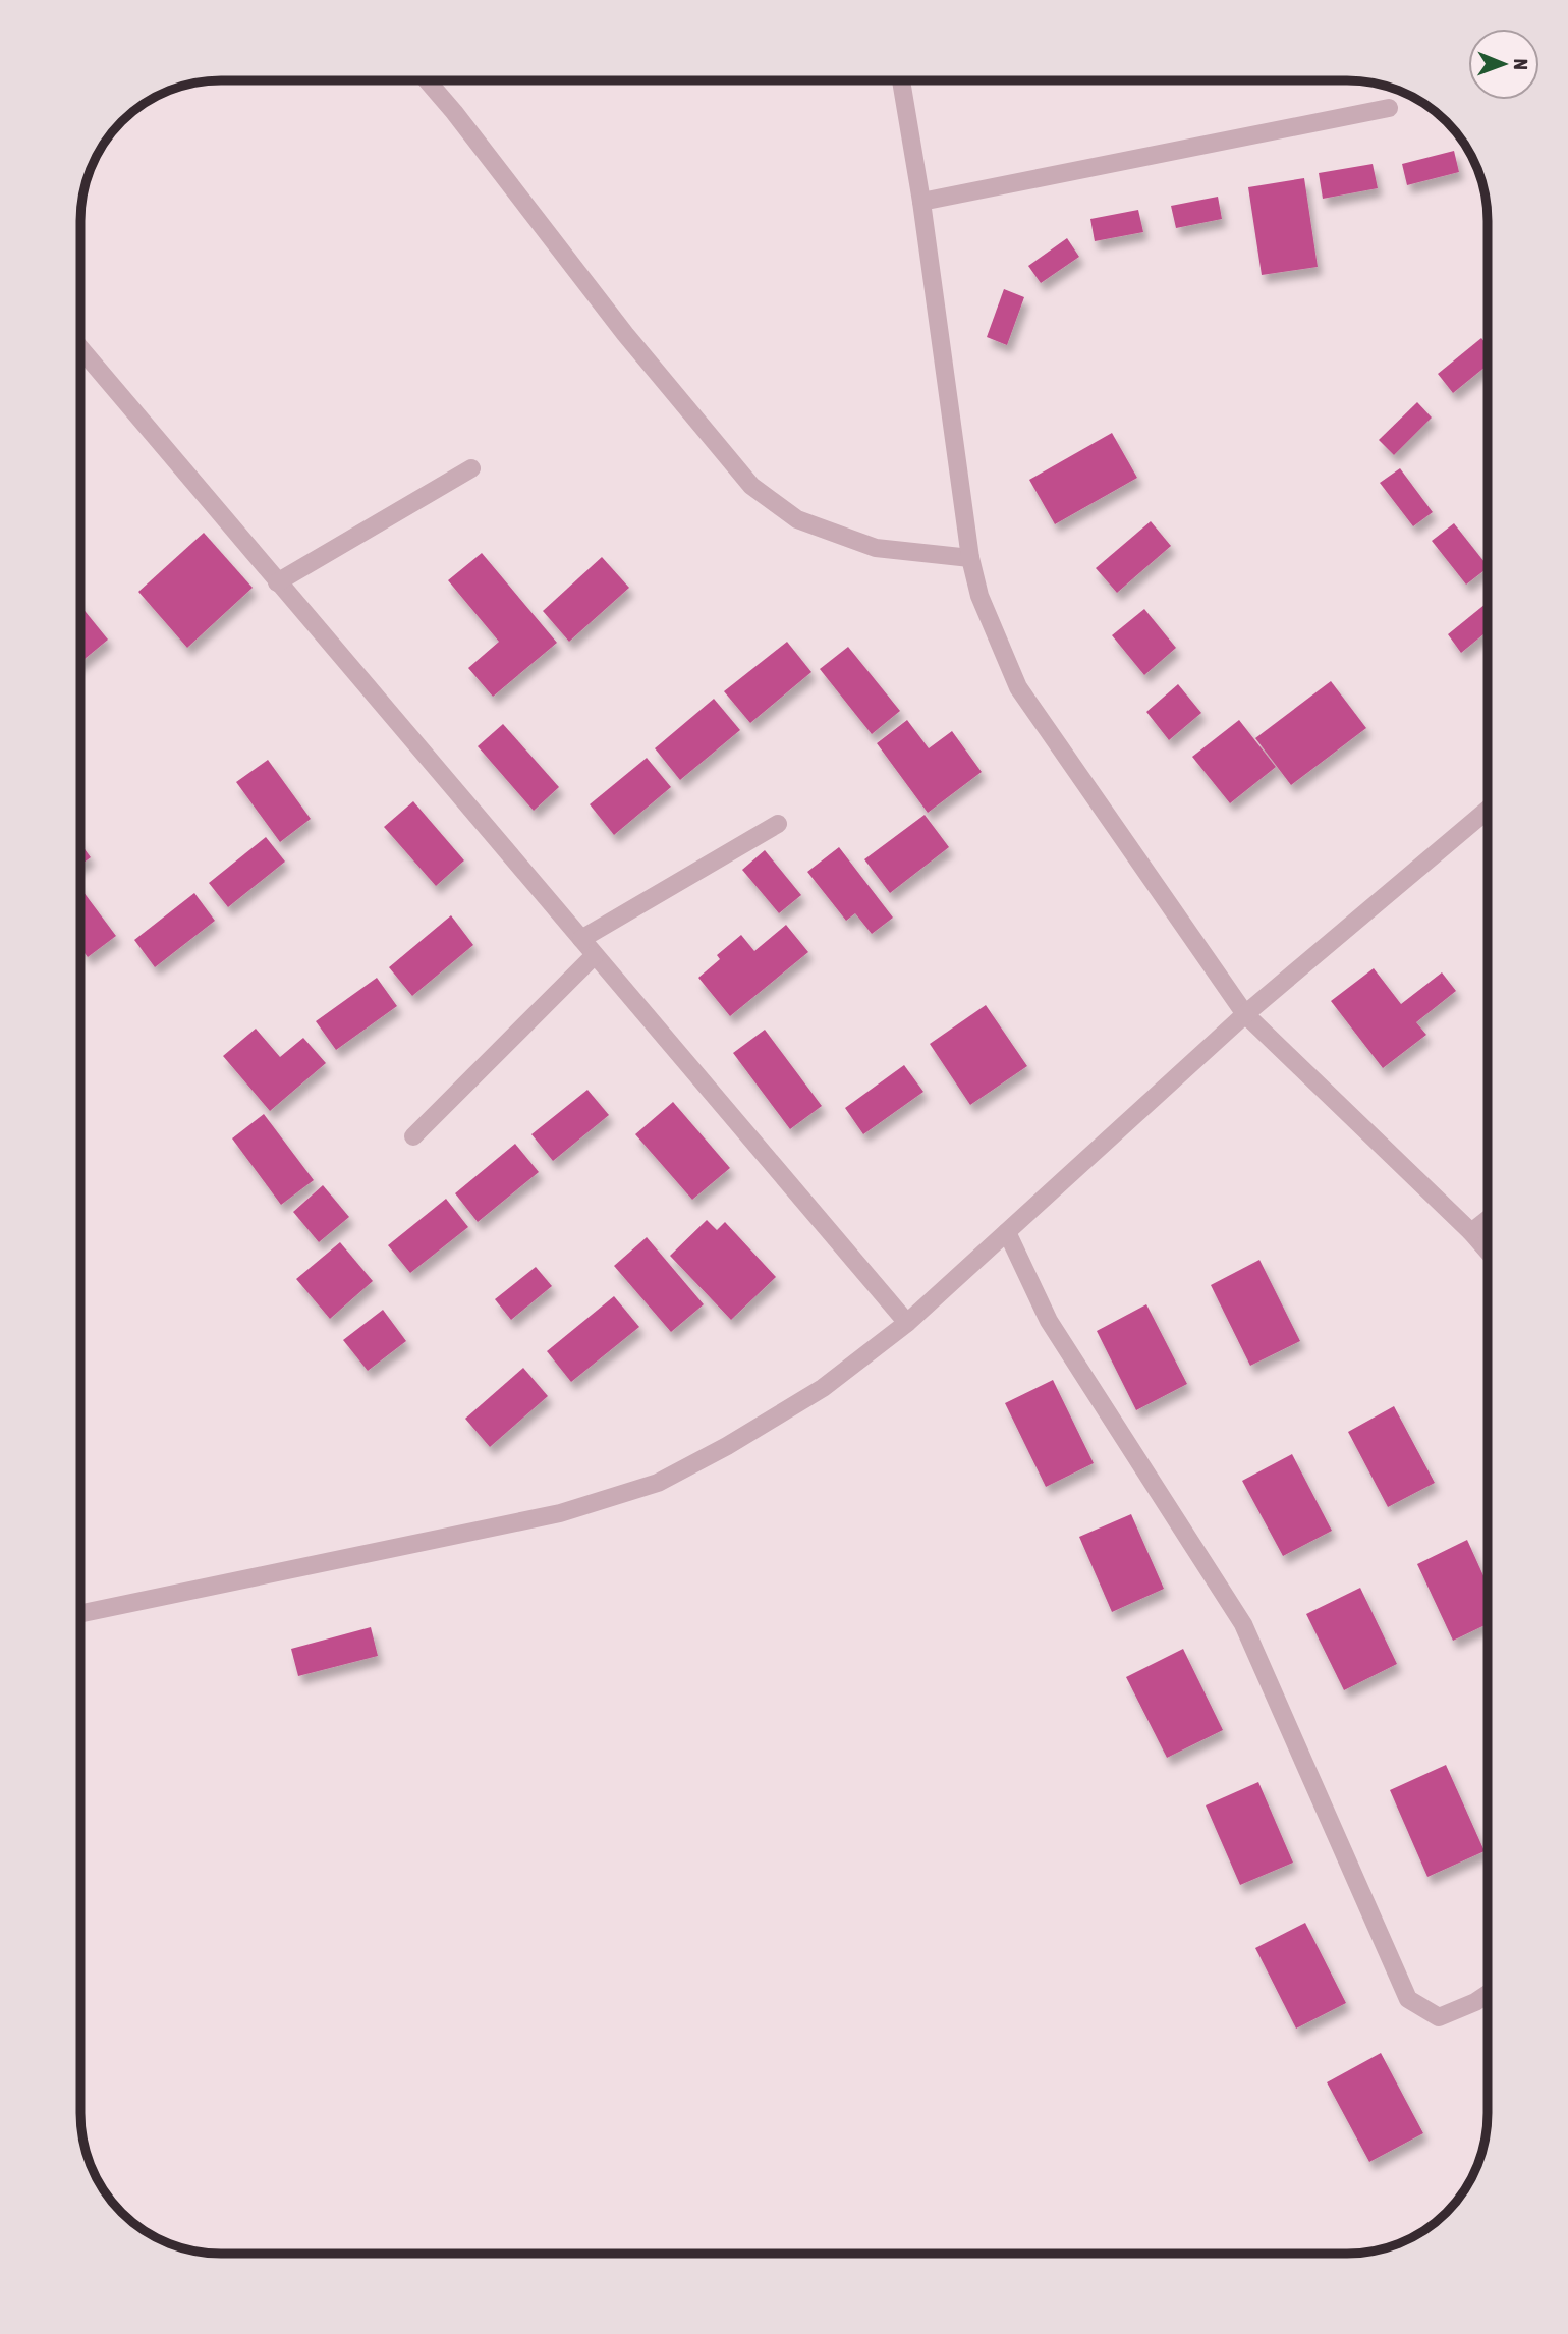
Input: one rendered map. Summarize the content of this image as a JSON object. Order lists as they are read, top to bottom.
{
  "north": "right"
}
